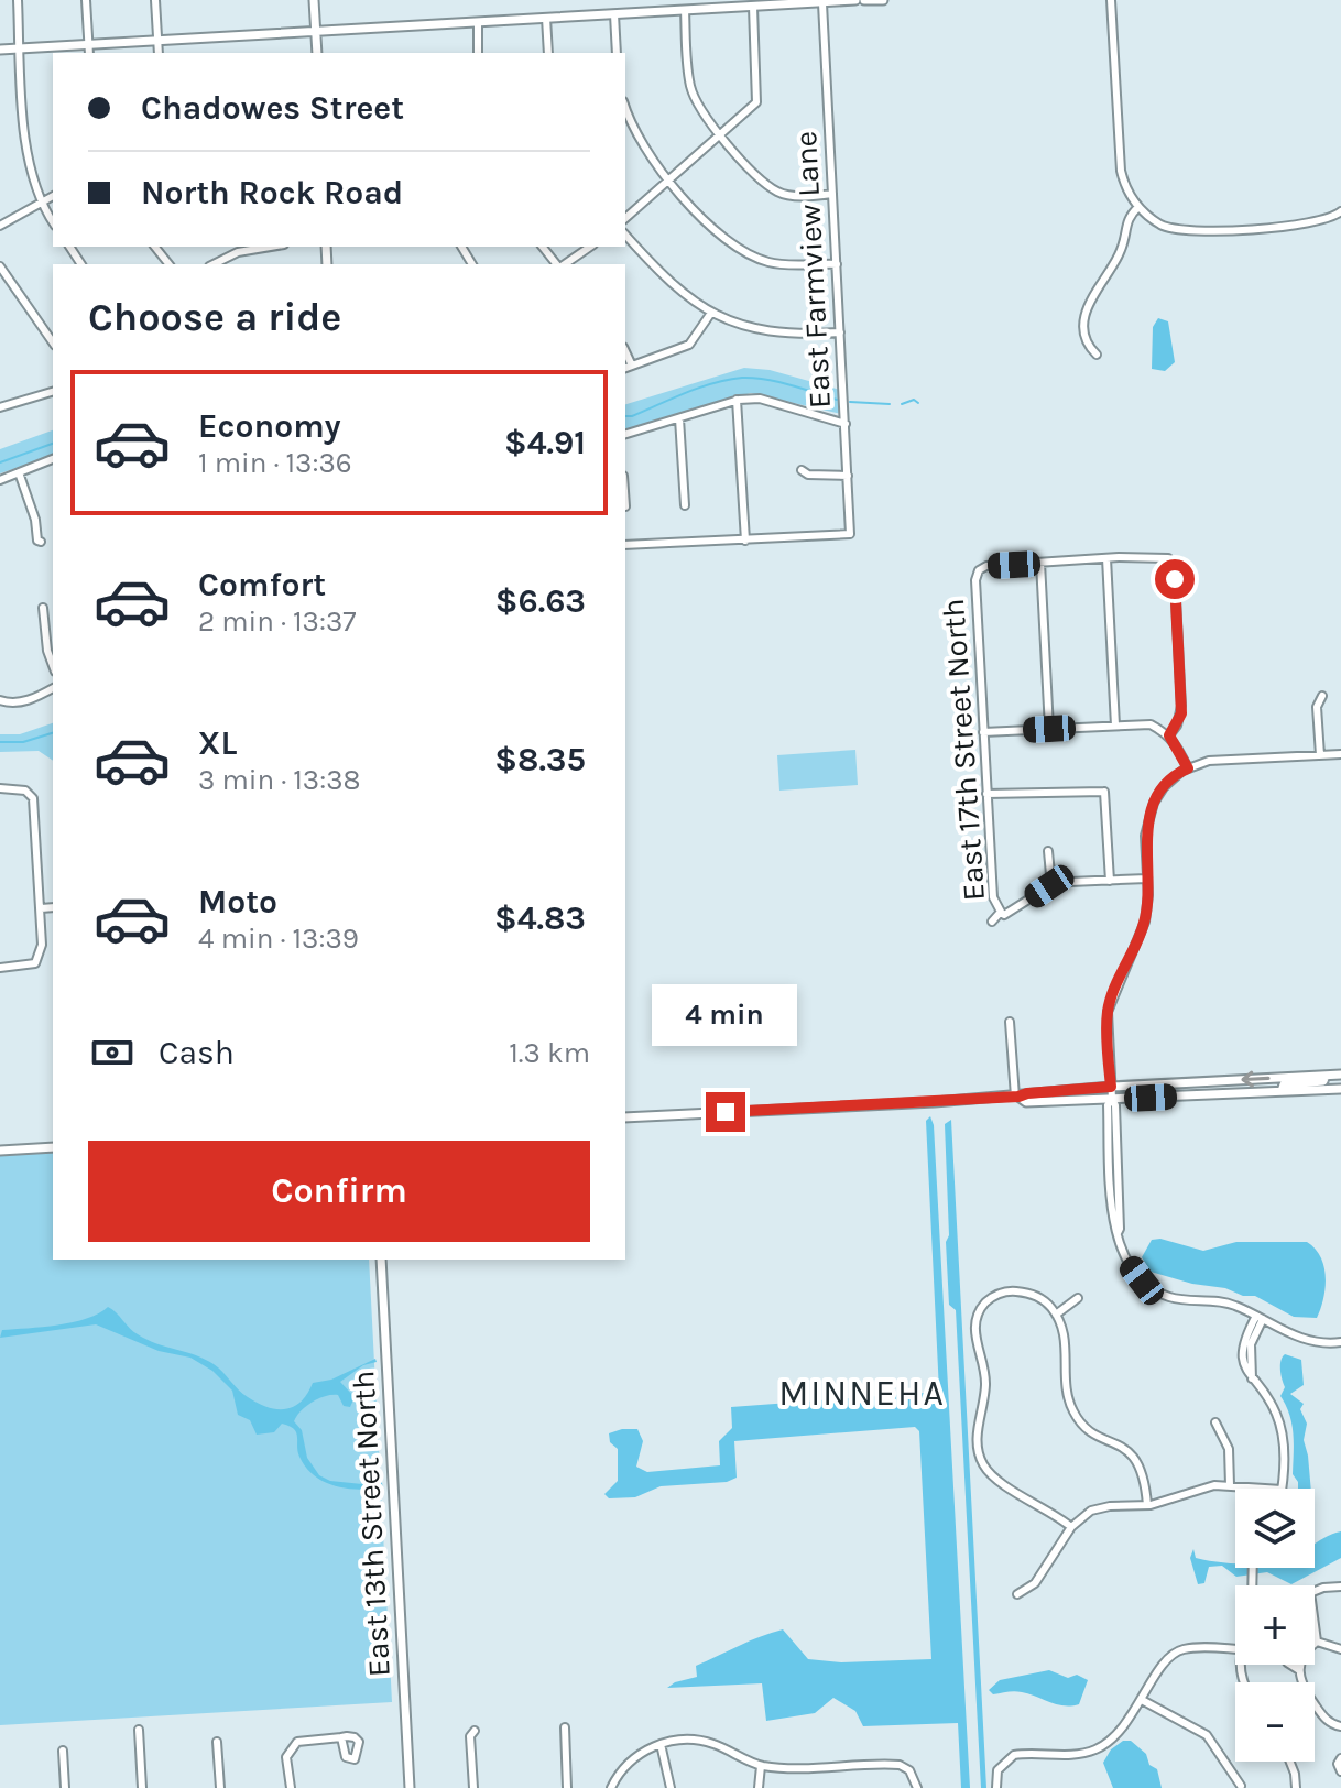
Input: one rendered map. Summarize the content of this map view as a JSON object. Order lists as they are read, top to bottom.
{
  "streets": {
    "main road": ["East 13th Street North"],
    "street": ["East Farmview Lane", "East 17th Street North"]
  },
  "districts": ["MINNEHA"],
  "page": {
    "banner": ["Chadowes Street", "North Rock Road"],
    "heading": "Choose a ride",
    "list": [
      {
        "name": "Economy",
        "note": "1 min · 13:36",
        "value": "$4.91"
      },
      {
        "name": "Comfort",
        "note": "2 min · 13:37",
        "value": "$6.63"
      },
      {
        "name": "XL",
        "note": "3 min · 13:38",
        "value": "$8.35"
      },
      {
        "name": "Moto",
        "note": "4 min · 13:39",
        "value": "$4.83"
      }
    ],
    "bubble": "4 min",
    "pay": ["Cash", "1.3 km"],
    "buttons": "Confirm",
    "map_buttons": ["+", "−"]
  }
}
